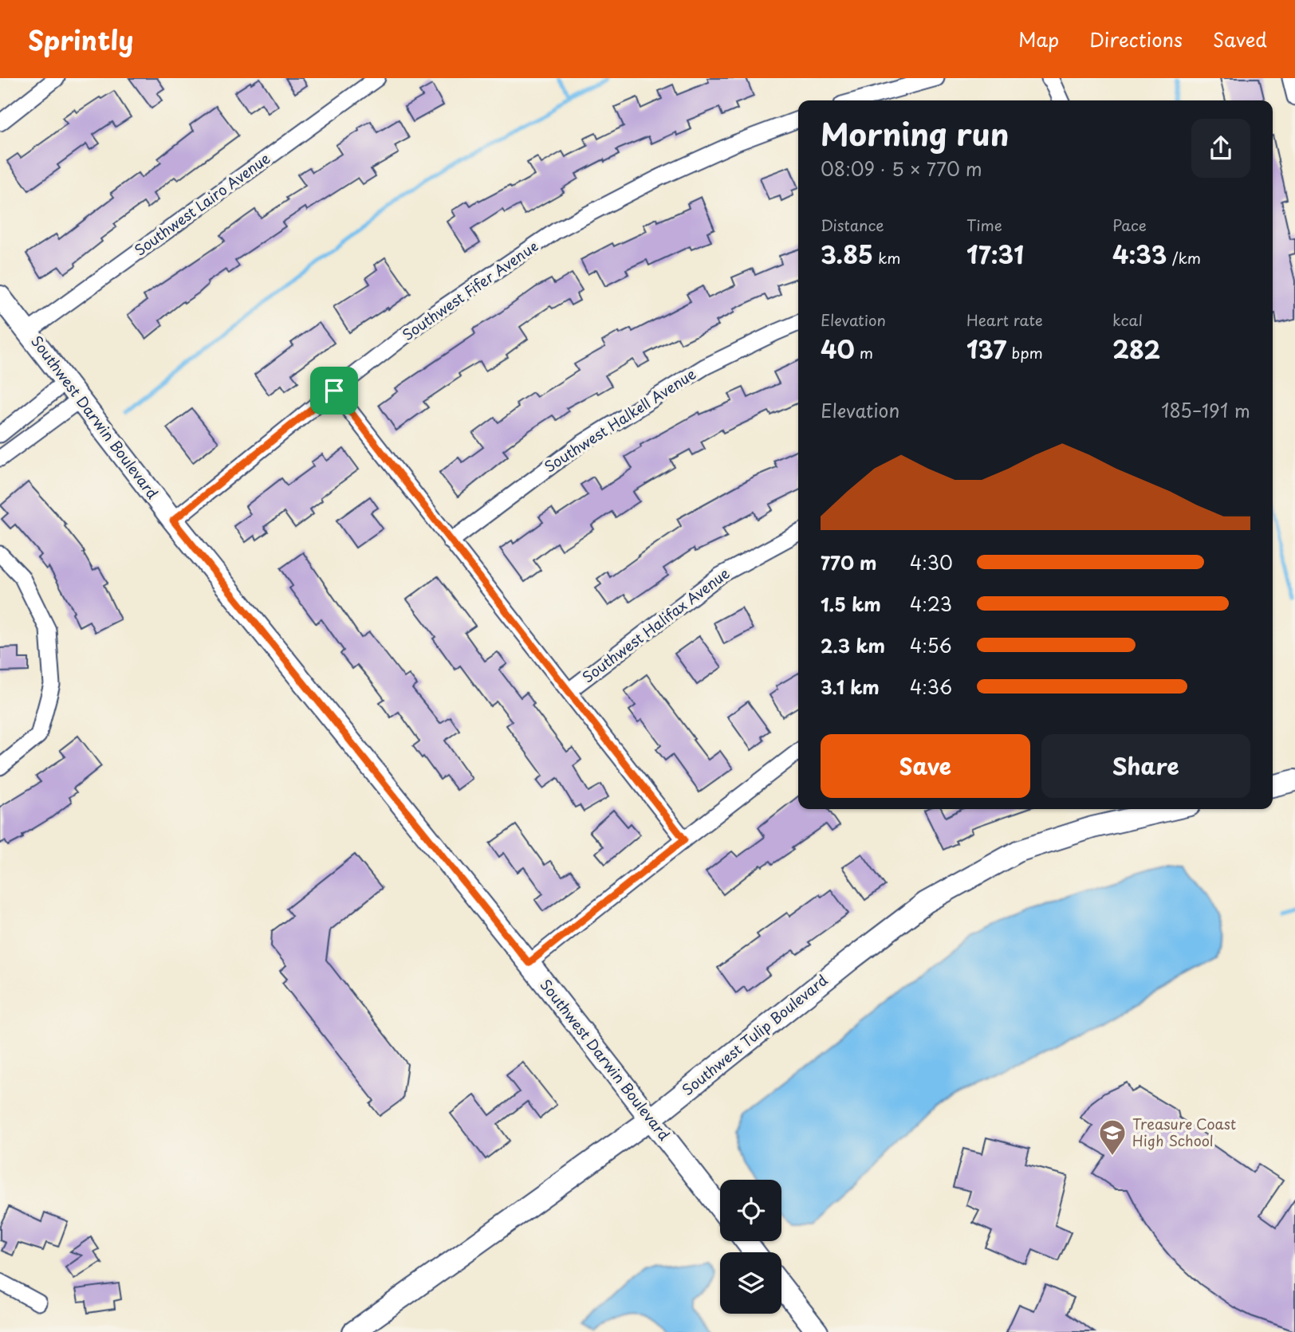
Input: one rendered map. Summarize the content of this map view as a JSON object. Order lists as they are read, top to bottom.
{
  "streets": {
    "street": [
      "Southwest Lairo Avenue",
      "Southwest Fifer Avenue",
      "Southwest Darwin Boulevard",
      "Southwest Halkell Avenue",
      "Southwest Halifax Avenue",
      "Southwest Tulip Boulevard"
    ]
  },
  "crossings": [
    ["Southwest Lairo Avenue", "Southwest Darwin Boulevard"],
    ["Southwest Fifer Avenue", "Southwest Darwin Boulevard"],
    ["Southwest Darwin Boulevard", "Southwest Tulip Boulevard"]
  ],
  "places": {
    "school or university": ["Treasure Coast High School"]
  },
  "page": {
    "header": "Sprintly",
    "nav": ["Map", "Directions", "Saved"],
    "heading": ["Morning run", "08:09 · 5 × 770 m"],
    "stats": [
      ["Distance", "3.85 km"],
      ["Time", "17:31"],
      ["Pace", "4:33 /km"],
      ["Elevation", "40 m"],
      ["Heart rate", "137 bpm"],
      ["kcal", "282"]
    ],
    "chart": ["Elevation", "185–191 m"],
    "list": [
      {
        "name": "770 m",
        "note": "4:30"
      },
      {
        "name": "1.5 km",
        "note": "4:23"
      },
      {
        "name": "2.3 km",
        "note": "4:56"
      },
      {
        "name": "3.1 km",
        "note": "4:36"
      }
    ],
    "buttons": ["Save", "Share"]
  }
}
